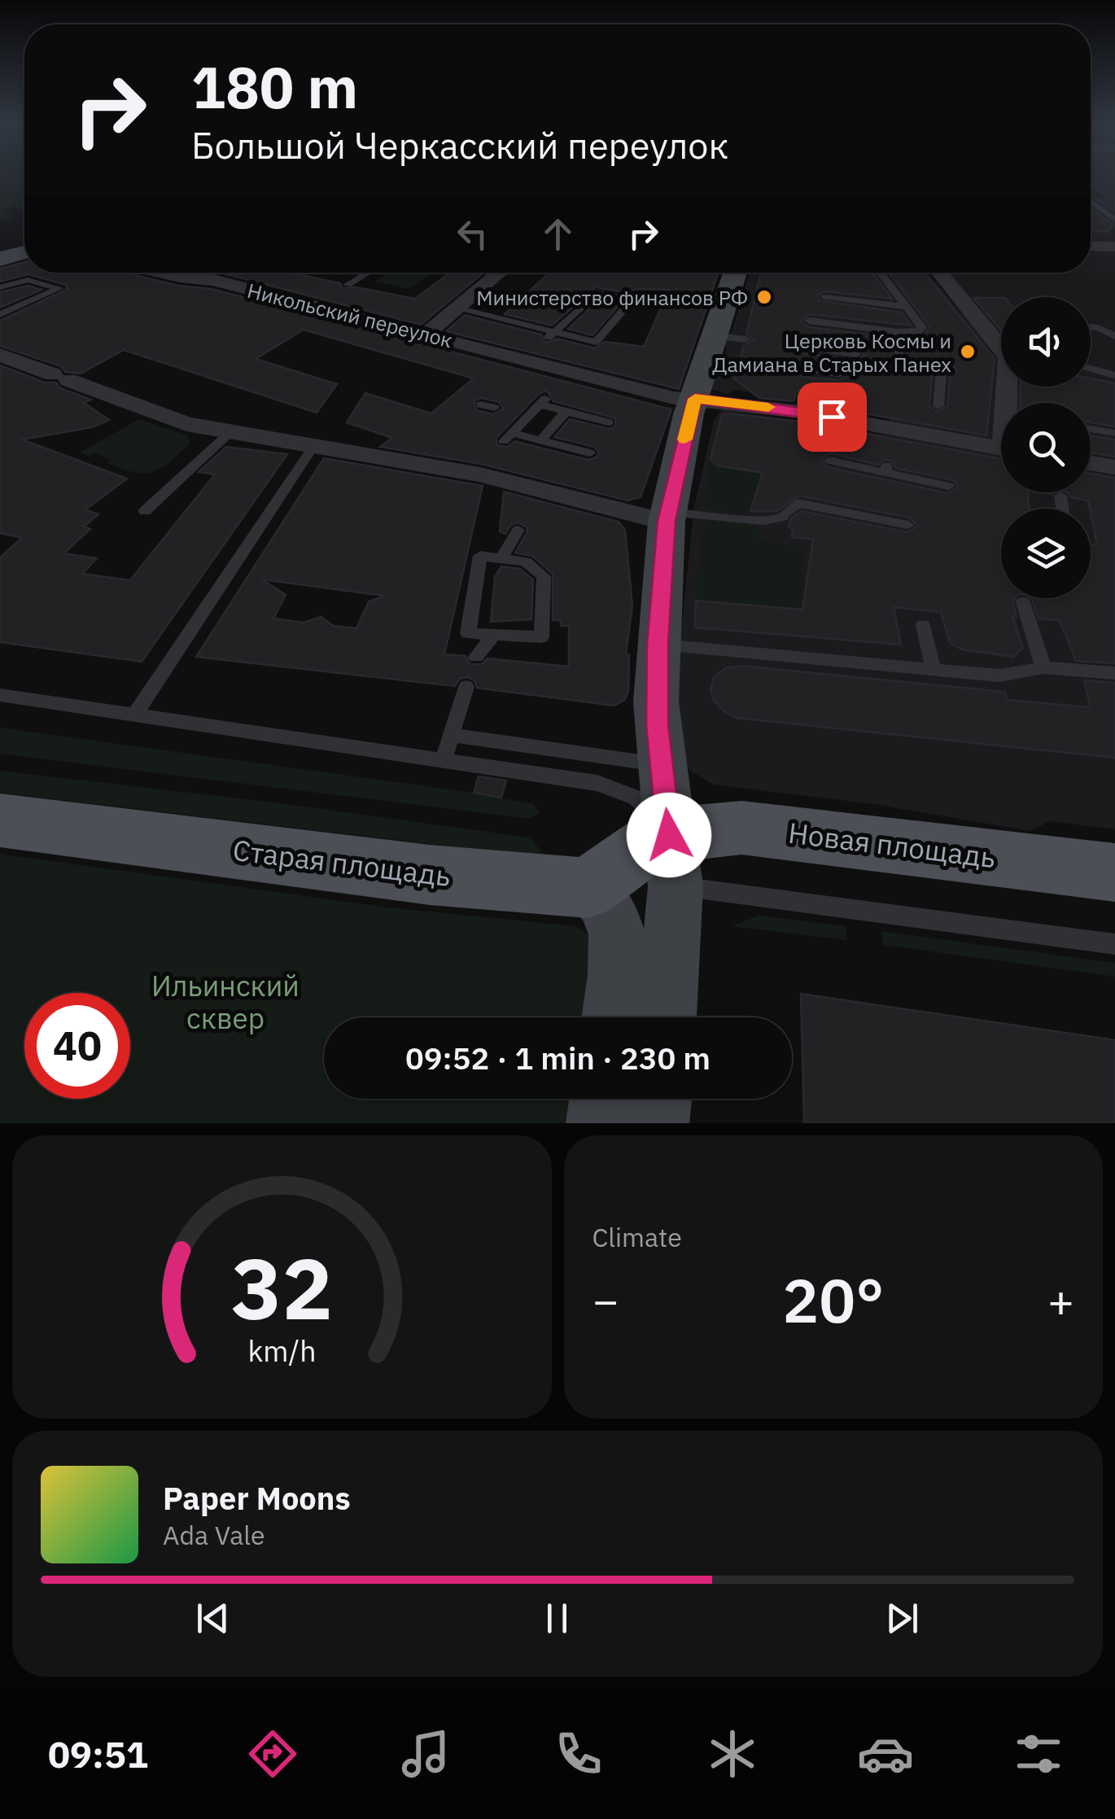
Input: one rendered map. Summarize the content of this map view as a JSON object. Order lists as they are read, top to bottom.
{
  "streets": {
    "main road": ["Новая площадь", "Старая площадь"],
    "street": ["Никольский переулок"]
  },
  "parks": ["Ильинский сквер"],
  "places": ["Министерство финансов РФ", "Церковь Космы и Дамиана в Старых Панех"],
  "page": {
    "turn": ["180 m", "Большой Черкасский переулок"],
    "limit": "40",
    "trip": "09:52 · 1 min · 230 m",
    "tile": "Climate",
    "heat": ["−", "20°", "+"],
    "song": ["Paper Moons", "Ada Vale"],
    "tabs": "09:51",
    "gauge": ["32", "km/h"]
  }
}
